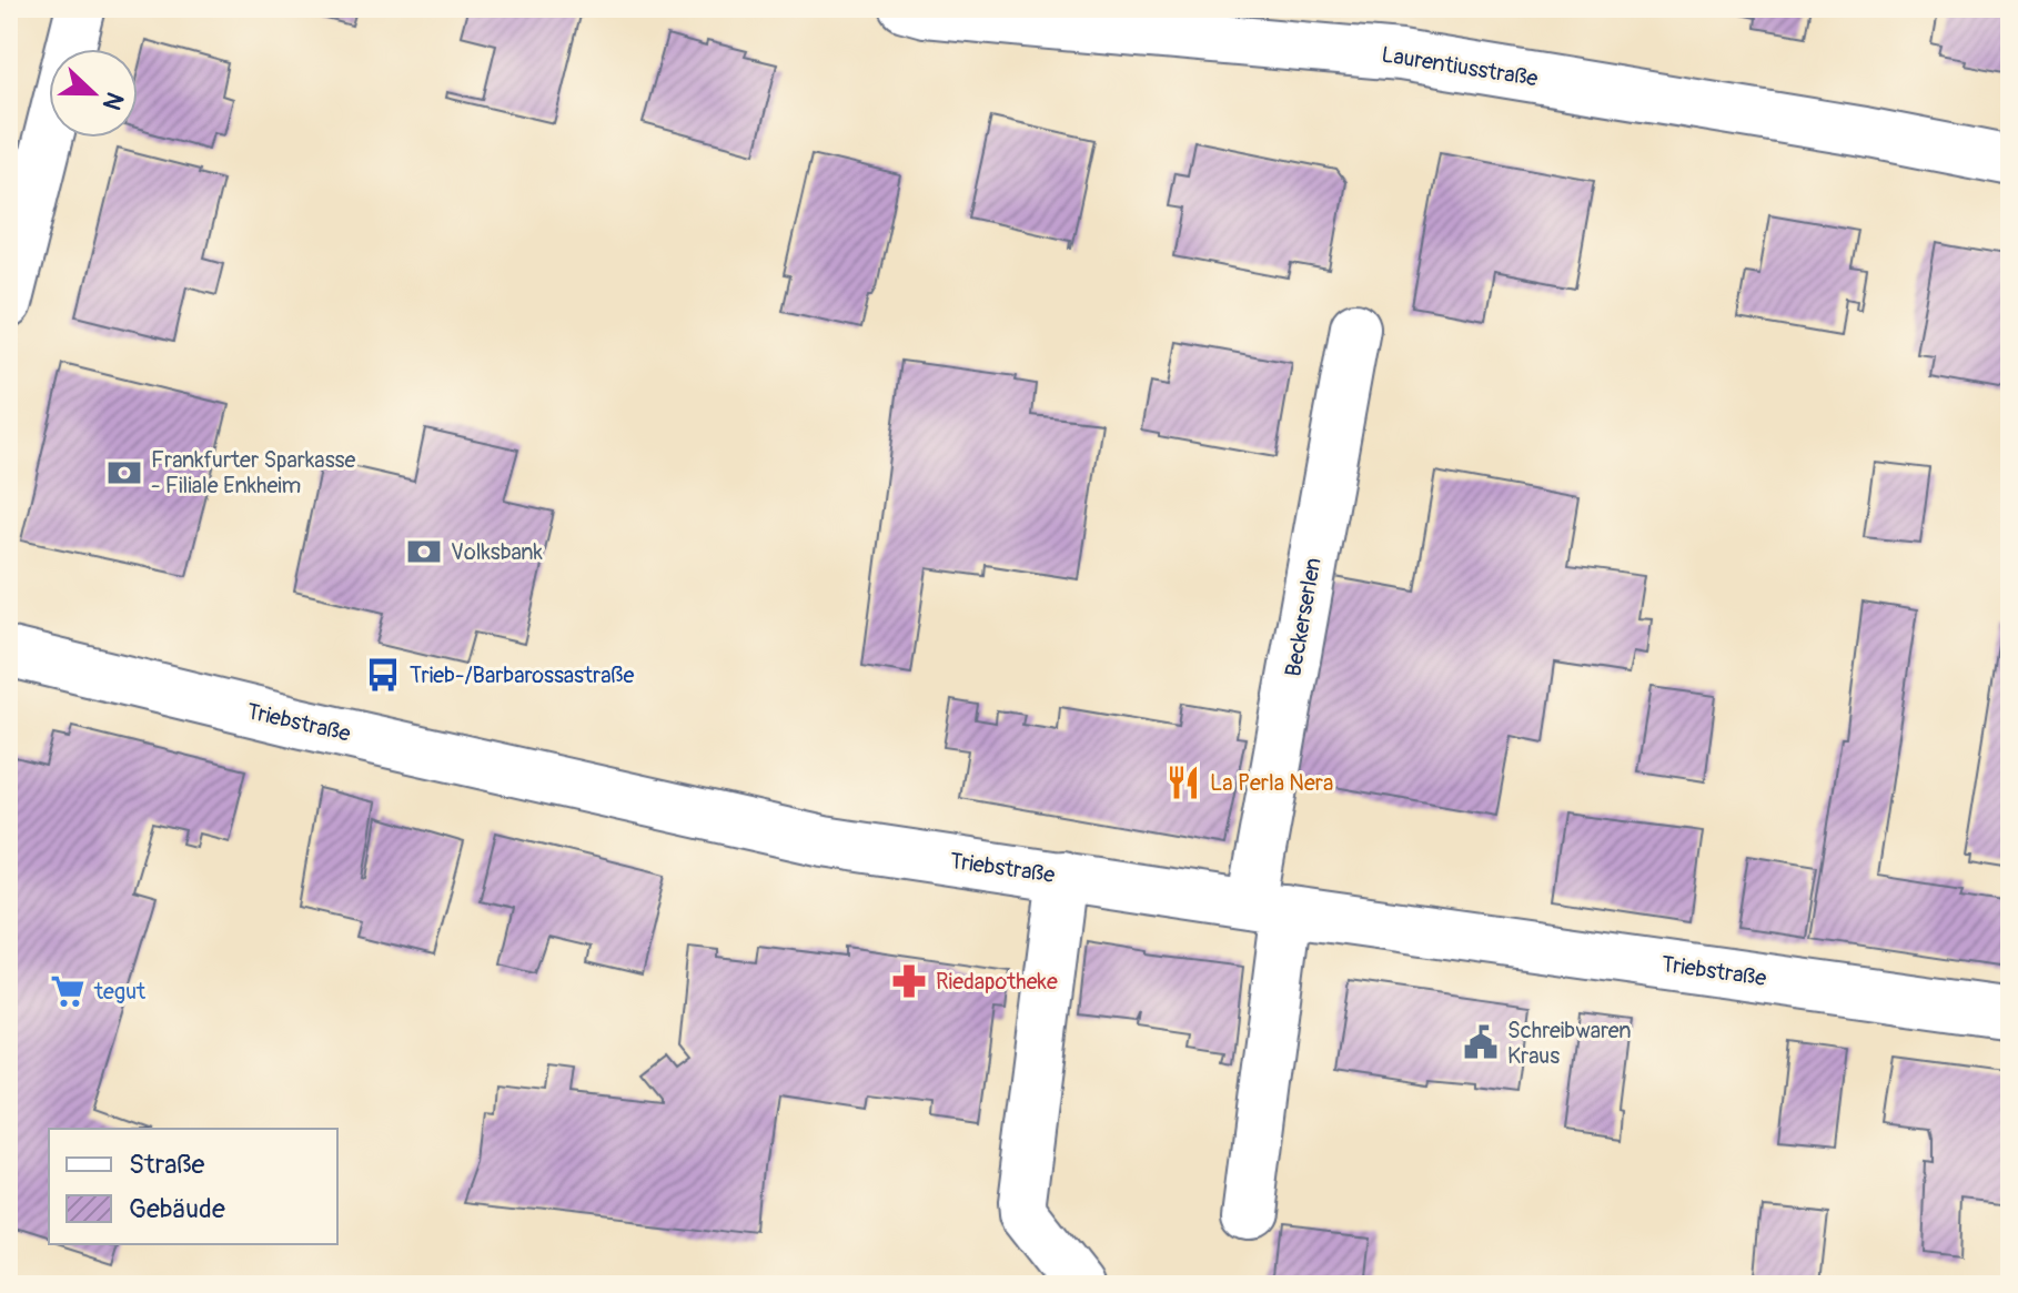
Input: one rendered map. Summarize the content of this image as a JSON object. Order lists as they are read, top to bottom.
{
  "streets": {
    "street": ["Laurentiusstraße", "Beckerserlen", "Triebstraße"]
  },
  "crossings": [
    ["Beckerserlen", "Triebstraße"]
  ],
  "places": {
    "bank": ["Frankfurter Sparkasse - Filiale Enkheim", "Volksbank"],
    "bus stop": ["Trieb-/Barbarossastraße"],
    "restaurant": ["La Perla Nera"],
    "pharmacy": ["Riedapotheke"],
    "supermarket": ["tegut"],
    "public building": ["Schreibwaren Kraus"]
  },
  "legend": ["Straße", "Gebäude"],
  "north": "right"
}
